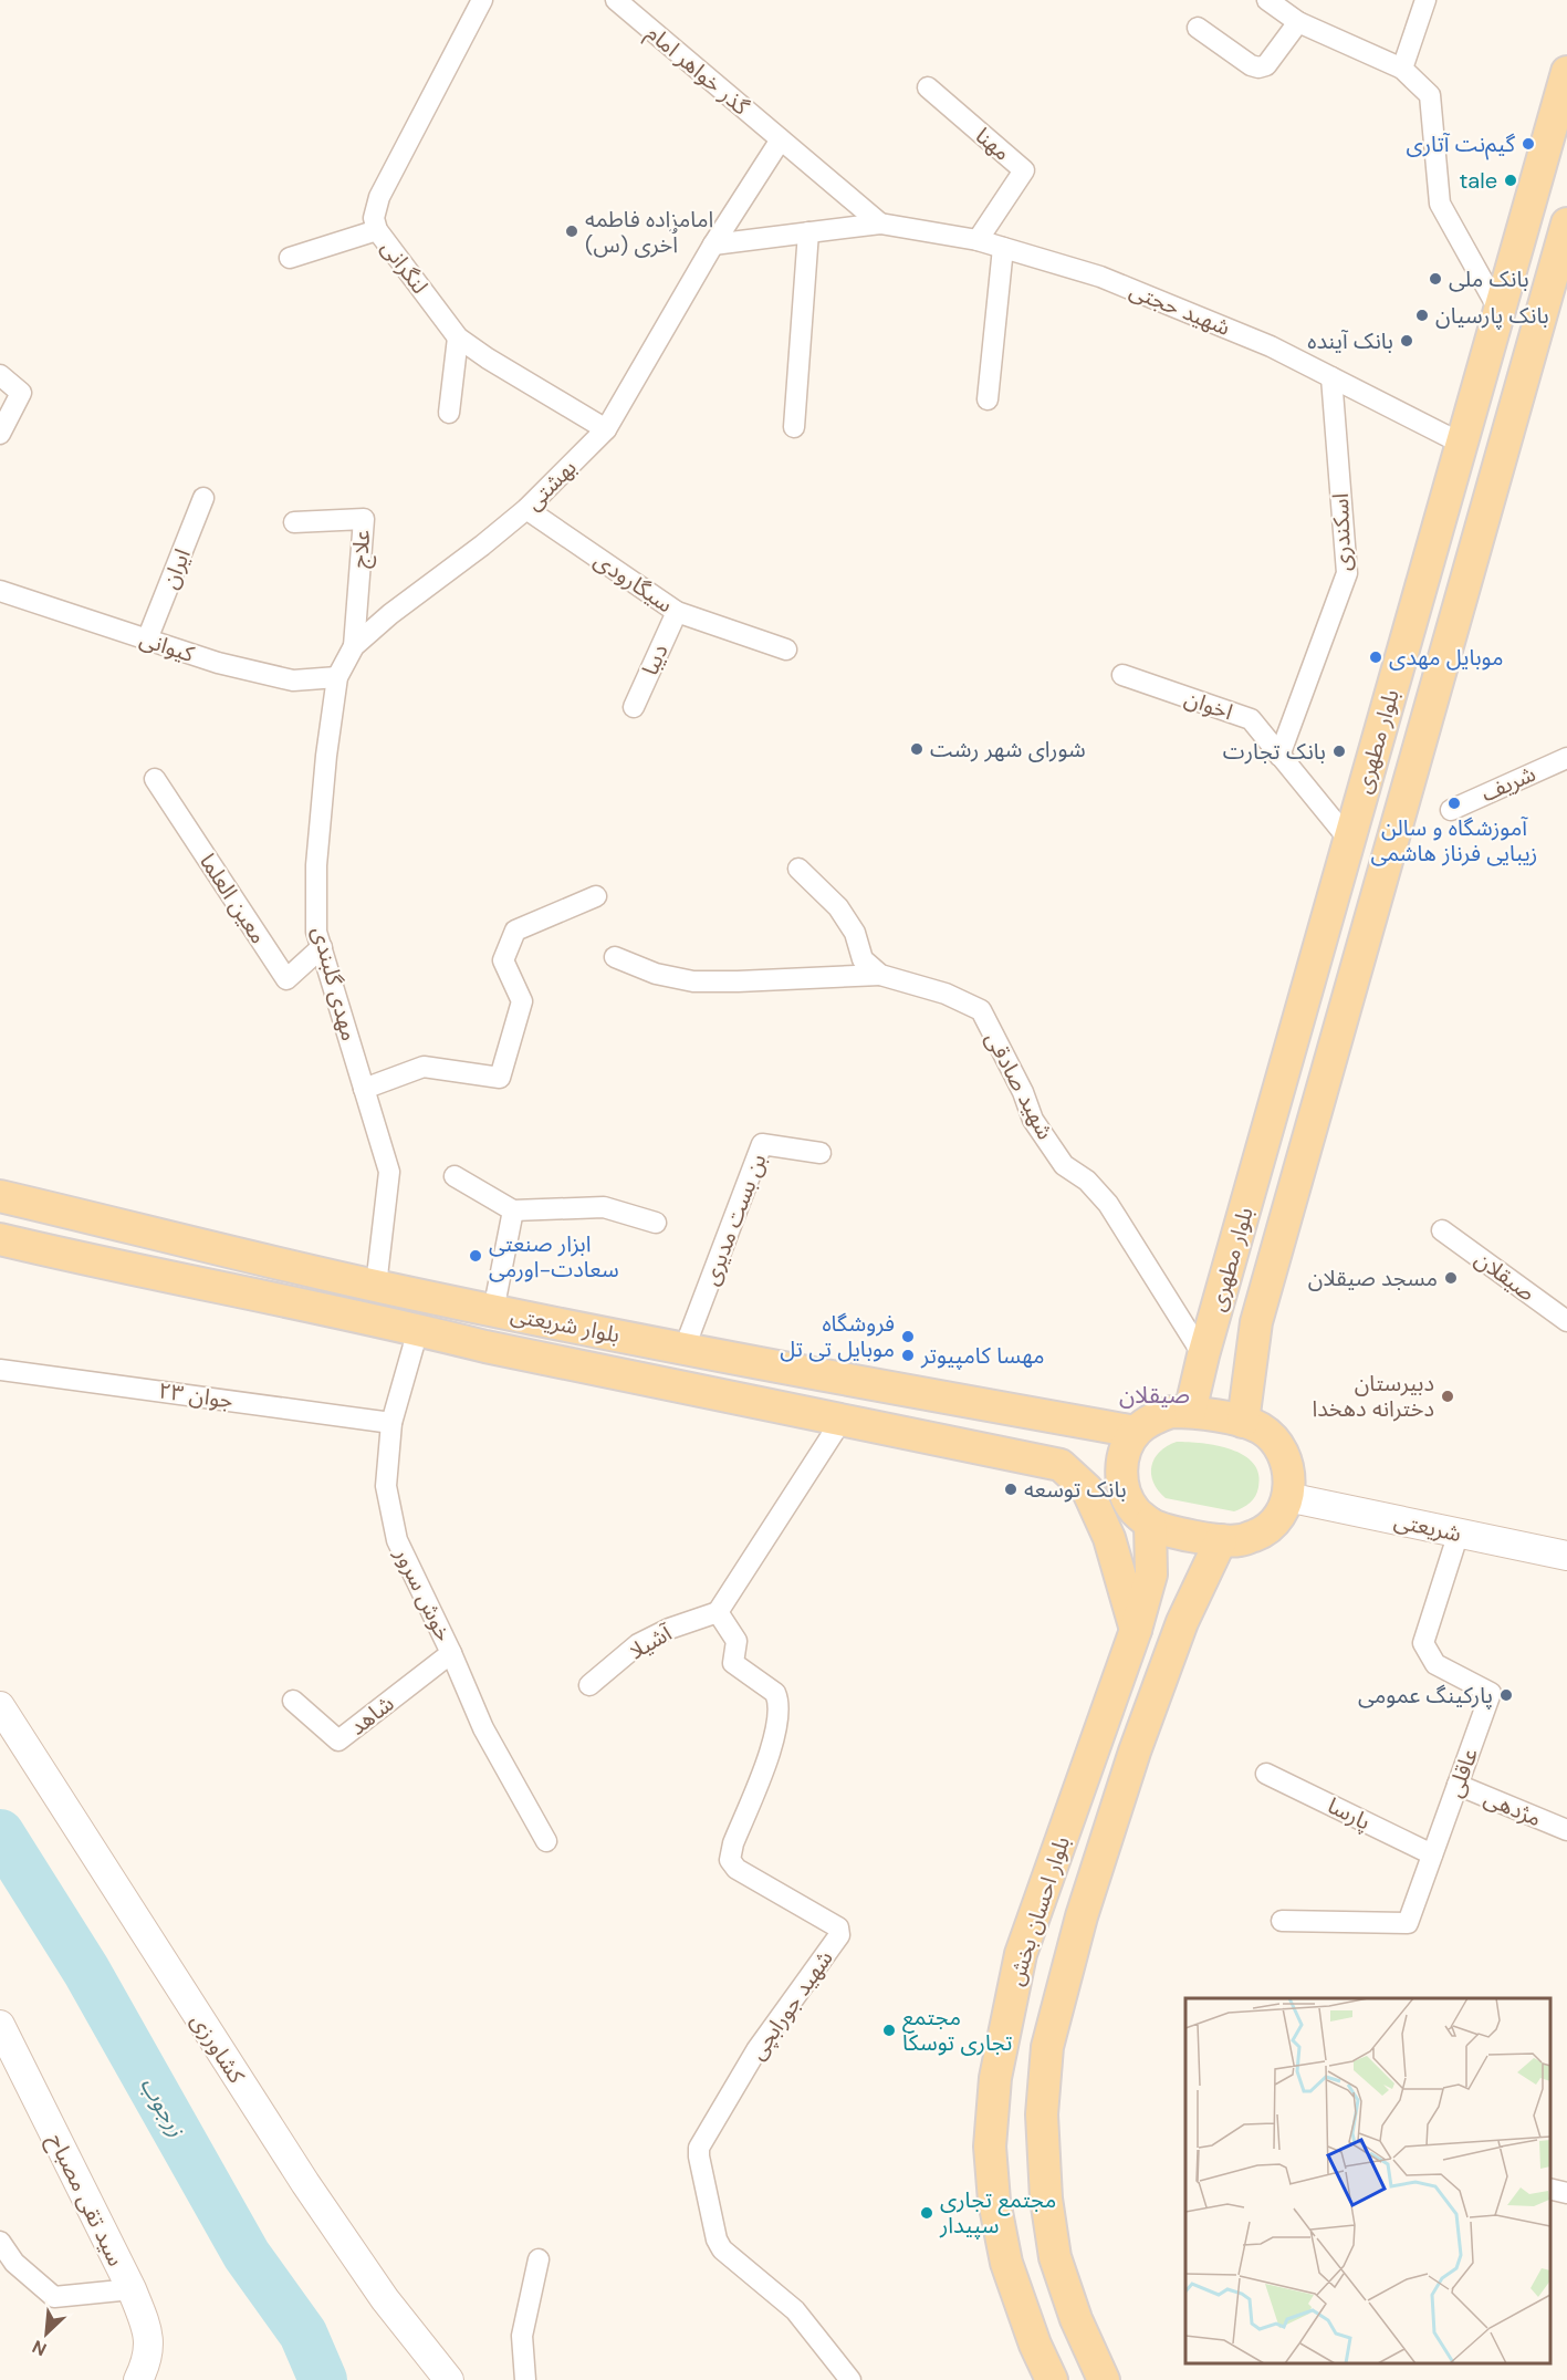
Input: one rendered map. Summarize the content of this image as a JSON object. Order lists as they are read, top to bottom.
{
  "streets": {
    "main road": [
      "بلوار مطهری",
      "بلوار شریعتی",
      "شریعتی",
      "بلوار احسان بخش",
      "کشاورزی",
      "سید تقی مصباح"
    ],
    "street": [
      "گذر خواهر امام",
      "مهنا",
      "لنگرانی",
      "شهید حجتی",
      "بهشتی",
      "اسکندری",
      "علاج",
      "ایران",
      "سیگارودی",
      "کیوانی",
      "دیبا",
      "اخوان",
      "شریف",
      "معین العلما",
      "مهدی گلبندی",
      "شهید صادقی",
      "بن بست مدیری",
      "صیقلان",
      "جوان ۲۳",
      "خوش سرور",
      "آشیلا",
      "شاهد",
      "عاقلی",
      "مژدهی",
      "پارسا",
      "شهید جورابچی"
    ]
  },
  "crossings": [
    ["گذر خواهر امام", "شهید حجتی"],
    ["گذر خواهر امام", "بهشتی"],
    ["مهنا", "شهید حجتی"],
    ["لنگرانی", "بهشتی"],
    ["شهید حجتی", "اسکندری"],
    ["شهید حجتی", "بلوار مطهری"],
    ["بهشتی", "علاج"],
    ["بهشتی", "سیگارودی"],
    ["بهشتی", "کیوانی"],
    ["بهشتی", "مهدی گلبندی"],
    ["اسکندری", "اخوان"],
    ["ایران", "کیوانی"],
    ["سیگارودی", "دیبا"],
    ["کیوانی", "مهدی گلبندی"],
    ["اخوان", "بلوار مطهری"],
    ["بلوار مطهری", "شهید صادقی"],
    ["بلوار مطهری", "بلوار شریعتی"],
    ["بلوار مطهری", "شریعتی"],
    ["بلوار مطهری", "بلوار احسان بخش"],
    ["معین العلما", "مهدی گلبندی"],
    ["مهدی گلبندی", "بلوار شریعتی"],
    ["بن بست مدیری", "بلوار شریعتی"],
    ["بلوار شریعتی", "شریعتی"],
    ["بلوار شریعتی", "خوش سرور"],
    ["بلوار شریعتی", "بلوار احسان بخش"],
    ["جوان ۲۳", "خوش سرور"],
    ["شریعتی", "عاقلی"],
    ["شریعتی", "بلوار احسان بخش"],
    ["خوش سرور", "شاهد"],
    ["آشیلا", "شهید جورابچی"],
    ["عاقلی", "مژدهی"],
    ["عاقلی", "پارسا"]
  ],
  "districts": ["صیقلان"],
  "water": ["زرجوب"],
  "places": [
    "گیم‌نت آتاری",
    "tale",
    "امامزاده فاطمه اُخری (س)",
    "بانک ملی",
    "بانک پارسیان",
    "بانک آینده",
    "موبایل مهدی",
    "شورای شهر رشت",
    "بانک تجارت",
    "آموزشگاه و سالن زیبایی فرناز هاشمی",
    "ابزار صنعتی سعادت-اورمی",
    "مسجد صیقلان",
    "فروشگاه موبایل تی تل",
    "مهسا کامپیوتر",
    "دبیرستان دخترانه دهخدا",
    "بانک توسعه",
    "پارکینگ عمومی",
    "مجتمع تجاری توسکا",
    "مجتمع تجاری سپیدار"
  ],
  "north": "bottom left"
}
